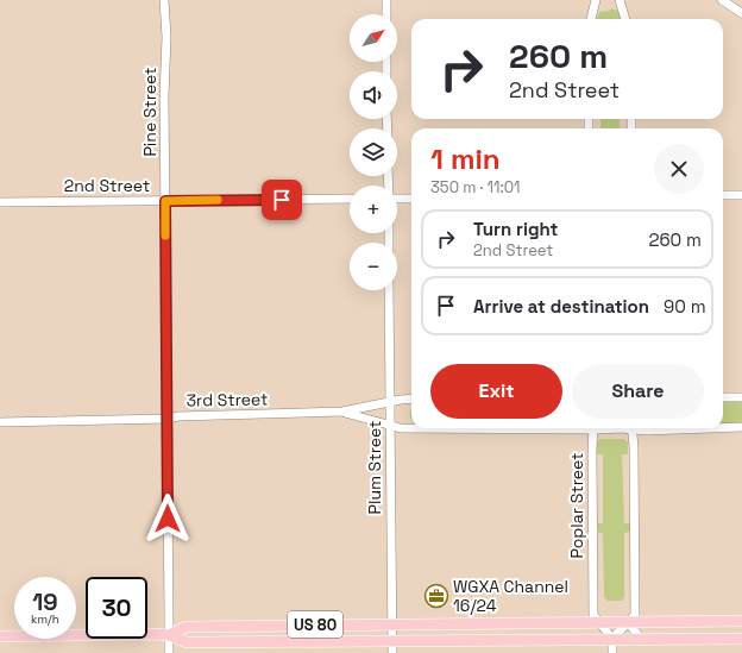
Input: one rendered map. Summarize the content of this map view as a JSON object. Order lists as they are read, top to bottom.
{
  "streets": {
    "main road": ["US 80"],
    "street": [
      "Pine Street",
      "2nd Street",
      "3rd Street",
      "Plum Street",
      "Poplar Street"
    ]
  },
  "crossings": [
    ["Pine Street", "2nd Street"],
    ["Pine Street", "3rd Street"],
    ["Pine Street", "US 80"],
    ["3rd Street", "Plum Street"],
    ["Plum Street", "US 80"],
    ["Poplar Street", "US 80"]
  ],
  "places": {
    "office": ["WGXA Channel 16/24"]
  },
  "north": "top right",
  "page": {
    "map_buttons": ["+", "−"],
    "turn": ["260 m", "2nd Street"],
    "heading": ["1 min", "350 m · 11:01"],
    "list": [
      {
        "name": "Turn right",
        "note": "2nd Street",
        "value": "260 m"
      },
      {
        "name": "Arrive at destination",
        "value": "90 m"
      }
    ],
    "buttons": ["Exit", "Share"],
    "speed": "19 km/h",
    "limit": "30"
  }
}
